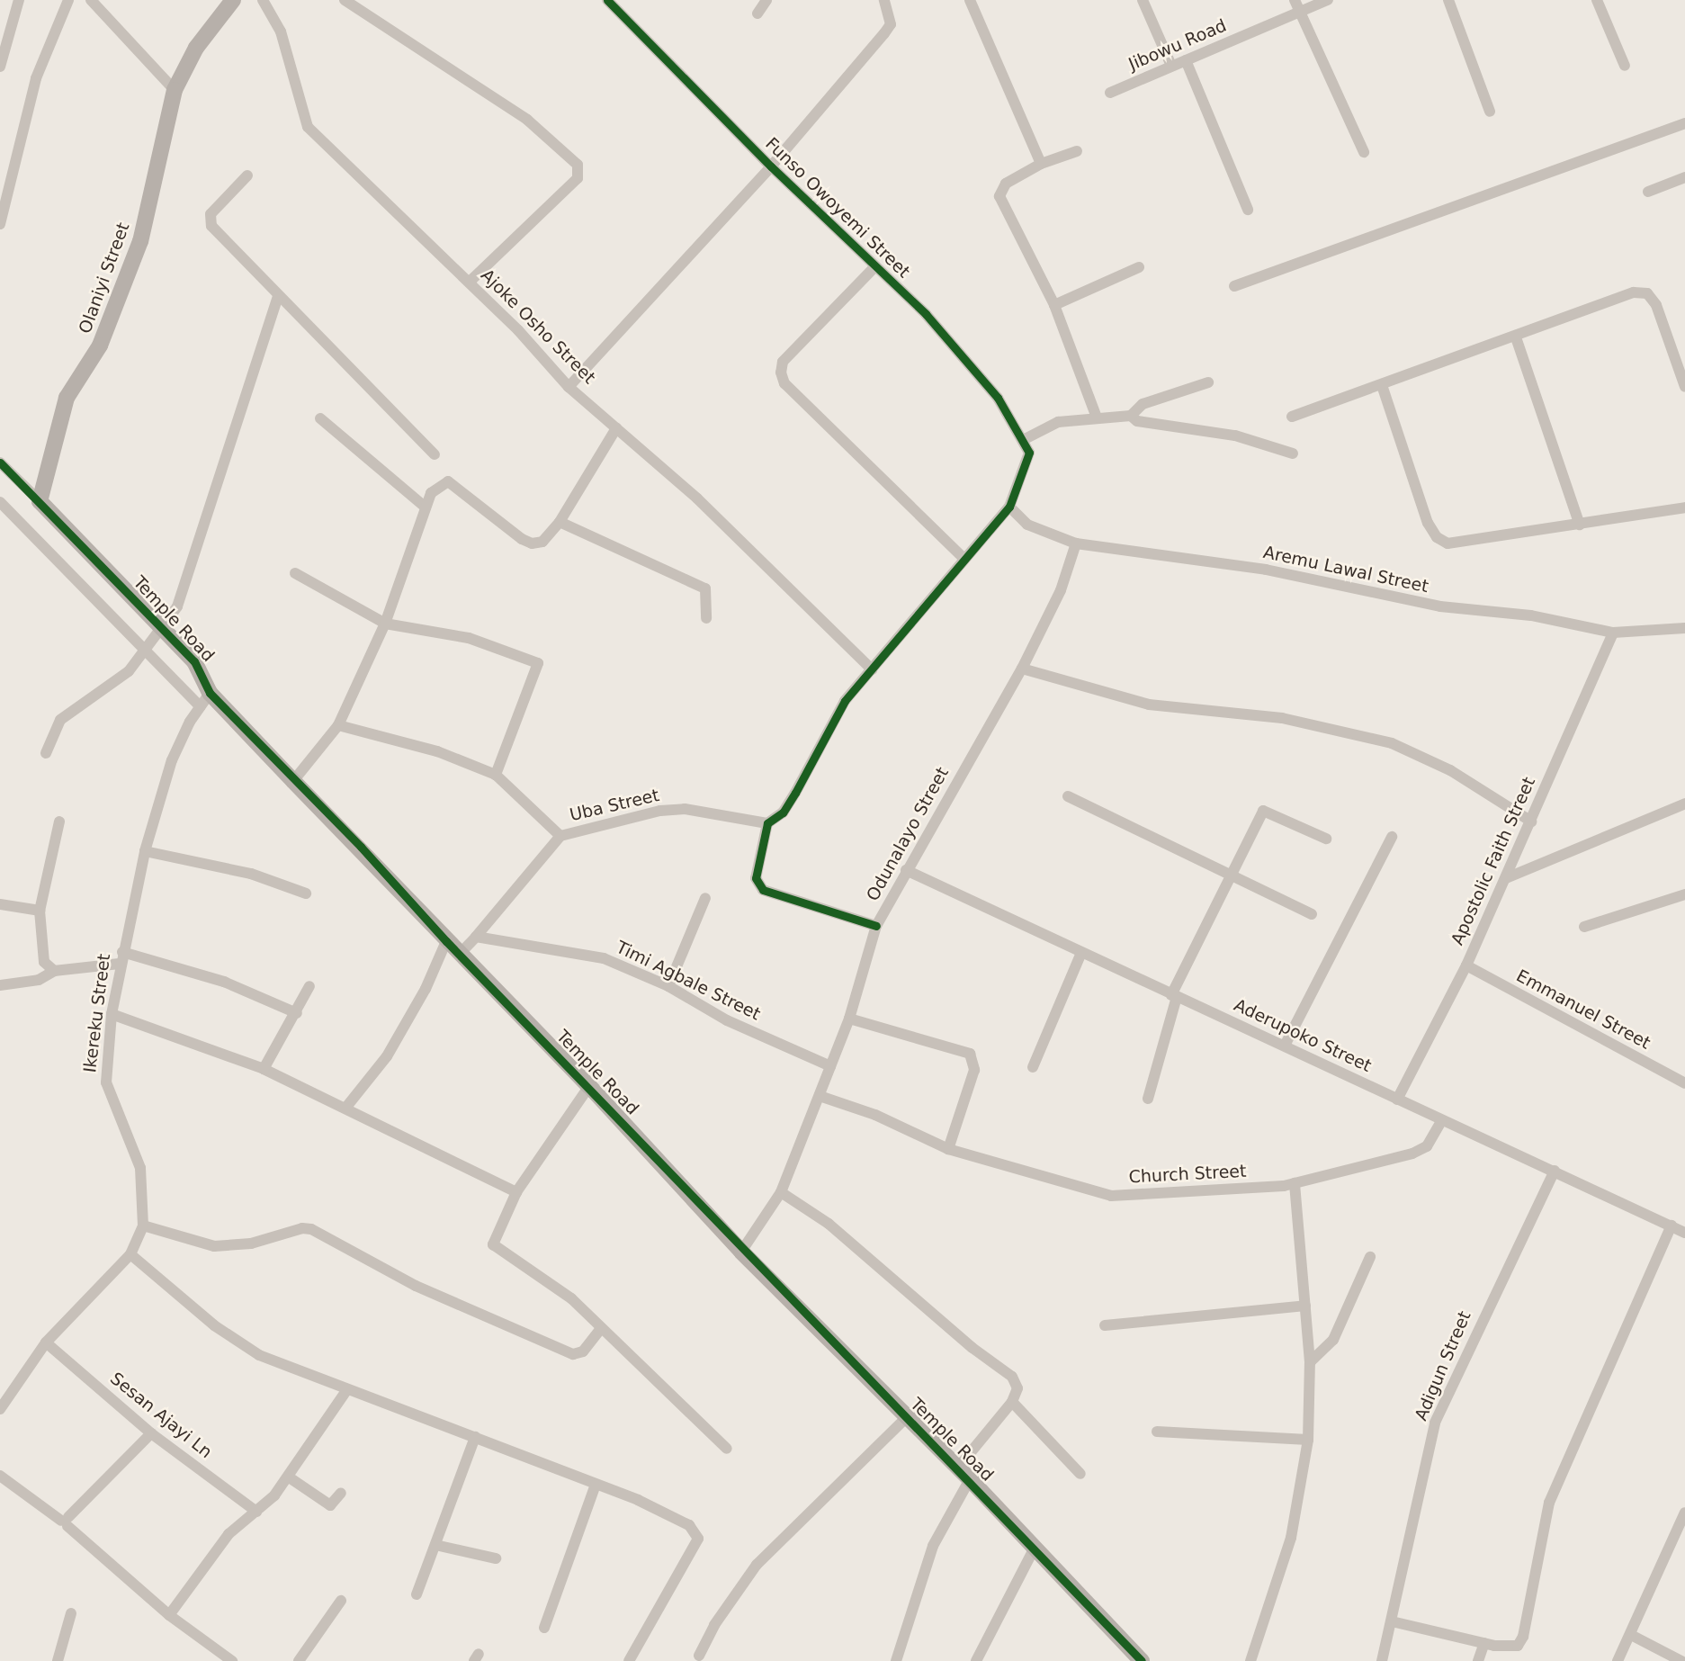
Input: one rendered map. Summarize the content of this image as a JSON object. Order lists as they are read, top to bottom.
{
  "streets": {
    "street": [
      "Jibowu Road",
      "Funso Owoyemi Street",
      "Olaniyi Street",
      "Ajoke Osho Street",
      "Aremu Lawal Street",
      "Temple Road",
      "Uba Street",
      "Odunalayo Street",
      "Apostolic Faith Street",
      "Timi Agbale Street",
      "Emmanuel Street",
      "Ikereku Street",
      "Aderupoko Street",
      "Church Street",
      "Adigun Street",
      "Sesan Ajayi Ln"
    ]
  },
  "crossings": [
    ["Funso Owoyemi Street", "Aremu Lawal Street"],
    ["Olaniyi Street", "Temple Road"],
    ["Aremu Lawal Street", "Odunalayo Street"],
    ["Aremu Lawal Street", "Apostolic Faith Street"],
    ["Temple Road", "Odunalayo Street"],
    ["Temple Road", "Ikereku Street"],
    ["Uba Street", "Timi Agbale Street"],
    ["Odunalayo Street", "Timi Agbale Street"],
    ["Odunalayo Street", "Aderupoko Street"],
    ["Odunalayo Street", "Church Street"],
    ["Apostolic Faith Street", "Emmanuel Street"],
    ["Apostolic Faith Street", "Aderupoko Street"],
    ["Ikereku Street", "Sesan Ajayi Ln"],
    ["Aderupoko Street", "Church Street"],
    ["Aderupoko Street", "Adigun Street"]
  ]
}
